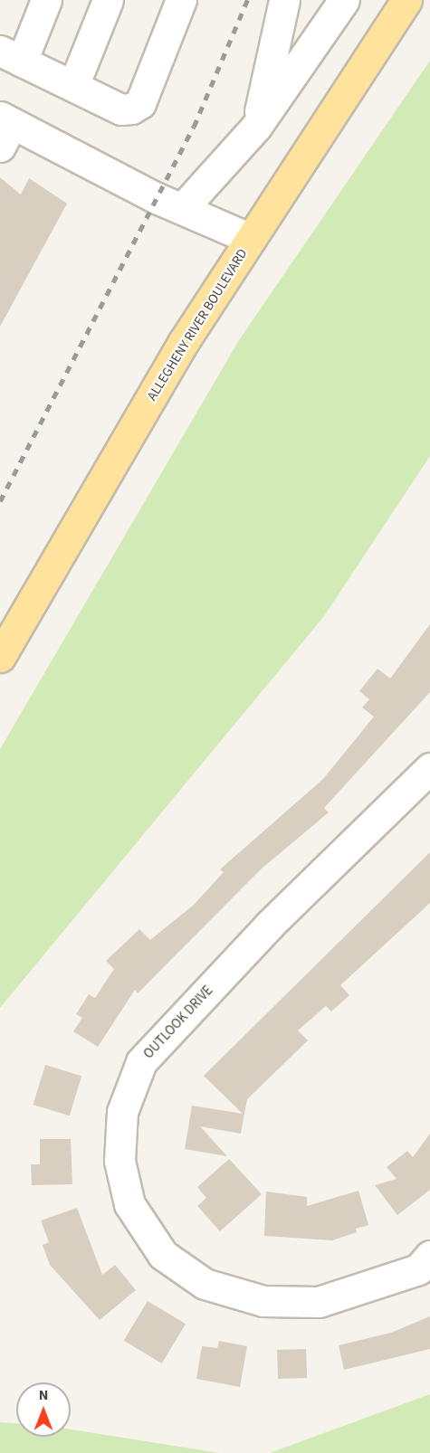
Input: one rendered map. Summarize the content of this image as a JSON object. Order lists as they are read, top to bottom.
{
  "streets": {
    "main road": ["ALLEGHENY RIVER BOULEVARD"],
    "street": ["OUTLOOK DRIVE"]
  },
  "north": "top"
}
